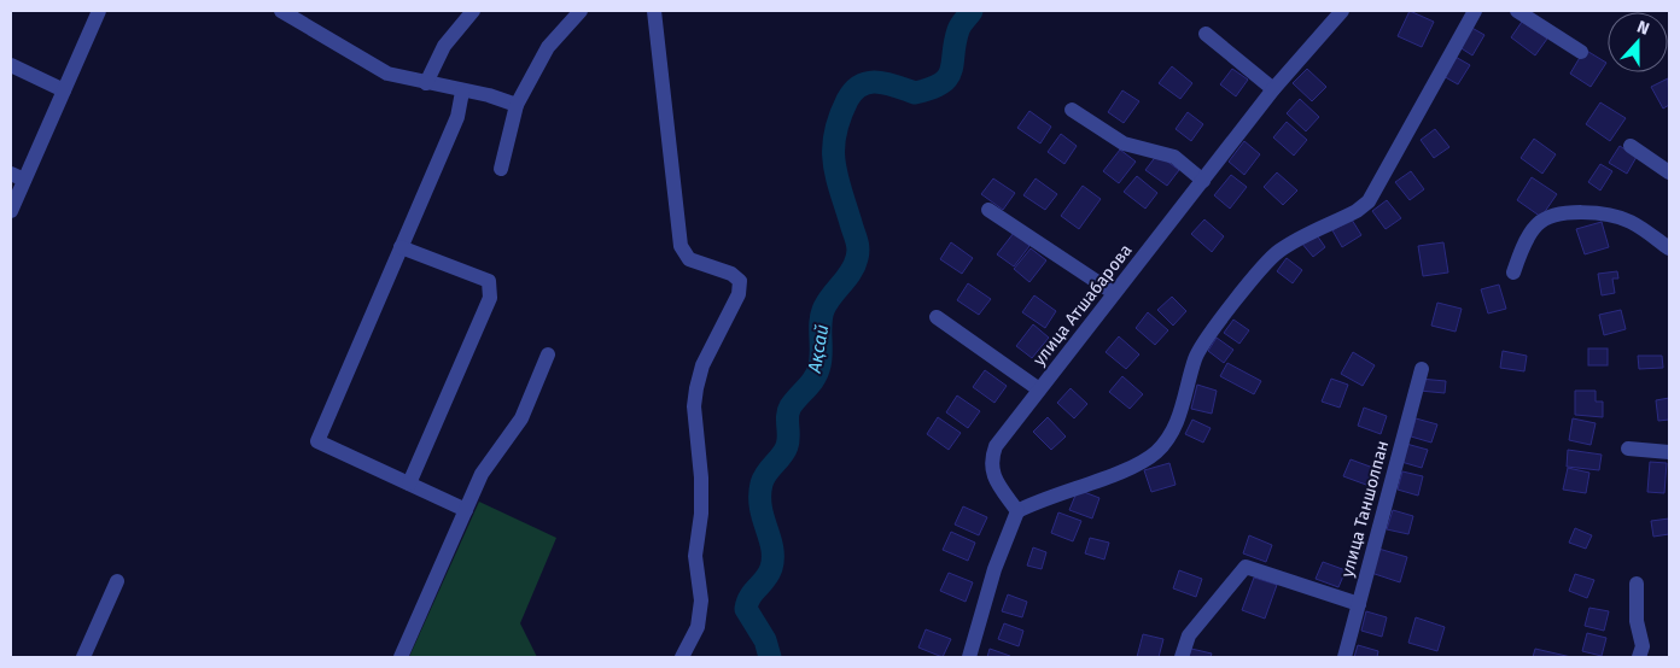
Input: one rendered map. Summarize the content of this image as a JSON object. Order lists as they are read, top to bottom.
{
  "streets": {
    "street": ["улица Атшабарова", "улица Таншолпан"]
  },
  "water": ["Ақсай"],
  "north": "top"
}
